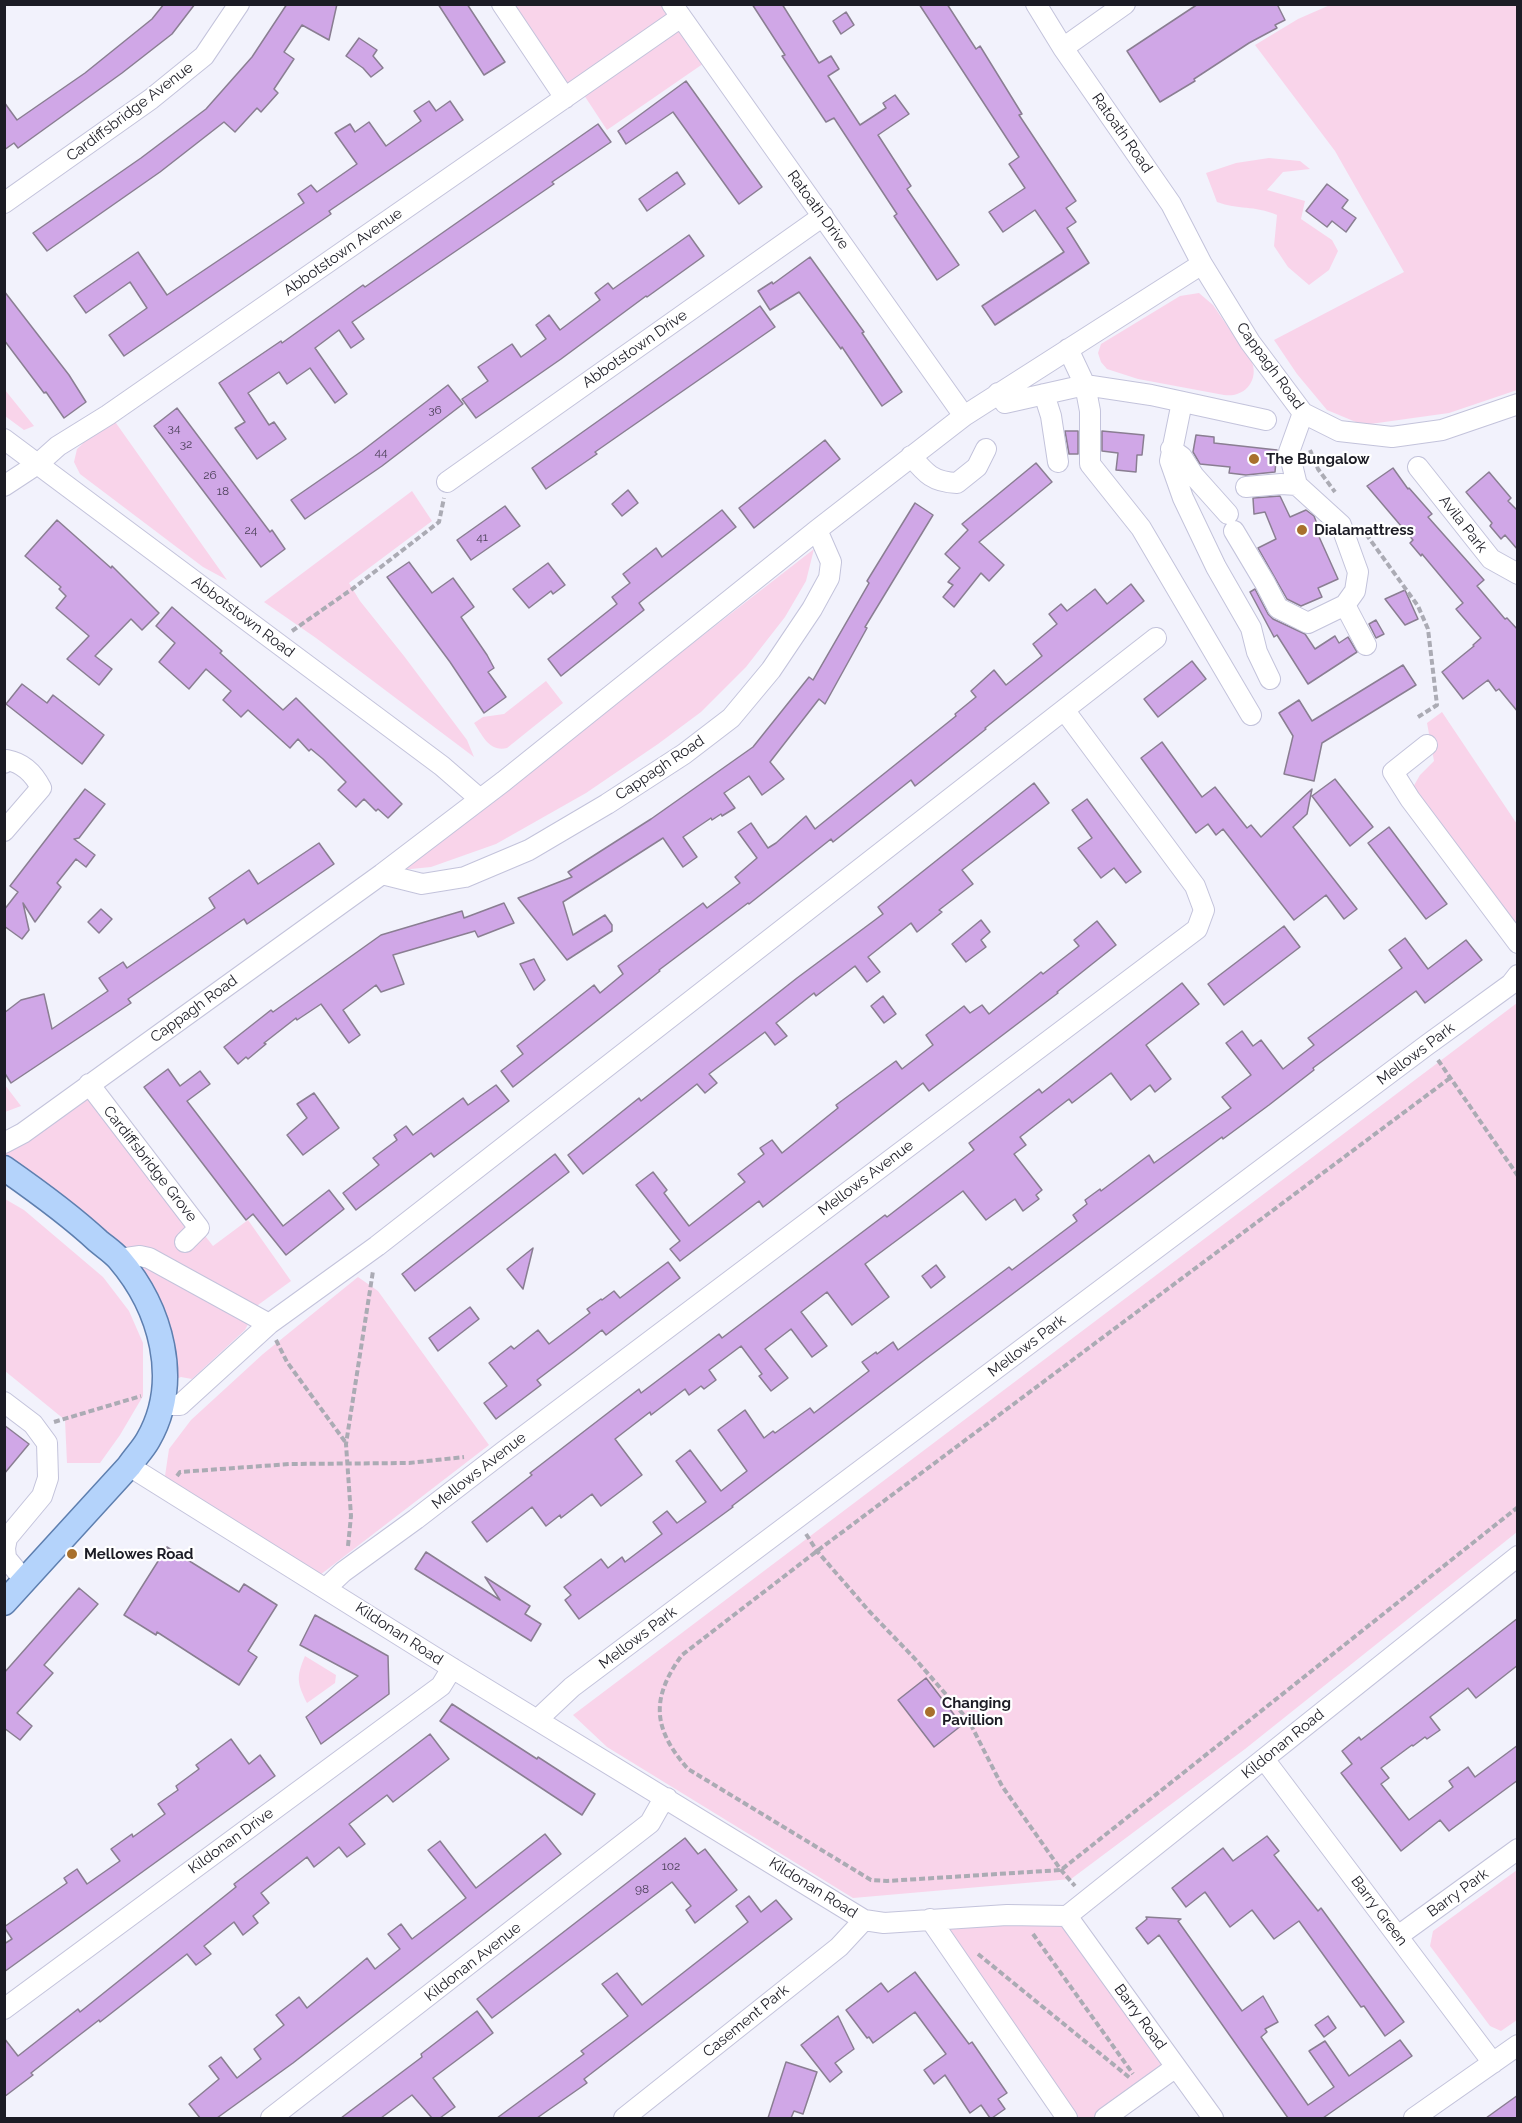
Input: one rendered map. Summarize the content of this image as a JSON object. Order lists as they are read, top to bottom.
{
  "streets": {
    "street": [
      "Cardiffsbridge Avenue",
      "Ratoath Road",
      "Ratoath Drive",
      "Abbotstown Avenue",
      "Abbotstown Drive",
      "Cappagh Road",
      "Avila Park",
      "Abbotstown Road",
      "Mellows Park",
      "Cardiffsbridge Grove",
      "Mellows Avenue",
      "Kildonan Road",
      "Kildonan Drive",
      "Barry Park",
      "Barry Green",
      "Kildonan Avenue",
      "Barry Road",
      "Casement Park"
    ]
  },
  "crossings": [
    ["Ratoath Road", "Cappagh Road"],
    ["Ratoath Drive", "Abbotstown Avenue"],
    ["Ratoath Drive", "Abbotstown Drive"],
    ["Ratoath Drive", "Cappagh Road"],
    ["Abbotstown Avenue", "Abbotstown Road"],
    ["Cappagh Road", "Abbotstown Road"],
    ["Cappagh Road", "Cardiffsbridge Grove"],
    ["Mellows Park", "Kildonan Road"],
    ["Mellows Avenue", "Kildonan Road"],
    ["Kildonan Road", "Kildonan Drive"],
    ["Kildonan Road", "Barry Green"],
    ["Kildonan Road", "Kildonan Avenue"],
    ["Kildonan Road", "Barry Road"],
    ["Kildonan Road", "Casement Park"],
    ["Barry Park", "Barry Green"]
  ],
  "places": [
    "The Bungalow",
    "Dialamattress",
    "Mellowes Road",
    "Changing Pavillion"
  ],
  "house_numbers": [
    "36",
    "34",
    "32",
    "44",
    "26",
    "18",
    "24",
    "41",
    "102",
    "98"
  ]
}
